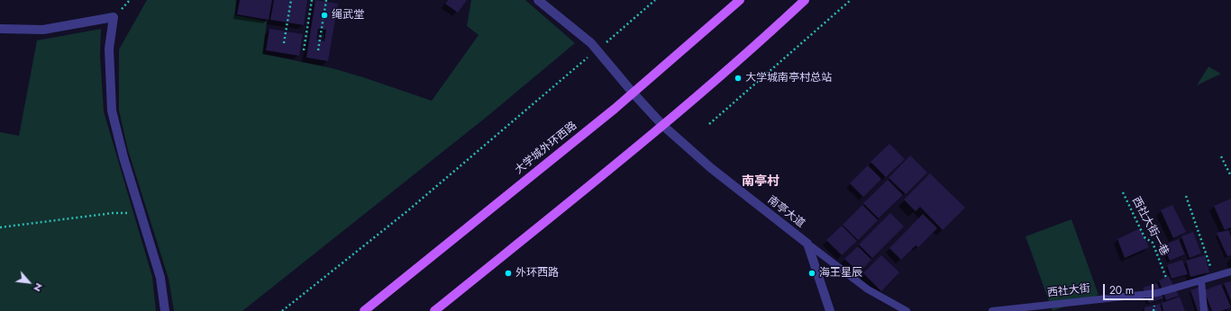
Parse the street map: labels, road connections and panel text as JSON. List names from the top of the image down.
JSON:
{
  "streets": {
    "main road": ["大学城外环西路"],
    "street": ["南亭大道"],
    "lane": ["西社大街"],
    "path": ["西社大街一巷"]
  },
  "crossings": [
    ["大学城外环西路", "南亭大道"],
    ["西社大街一巷", "西社大街"]
  ],
  "districts": ["南亭村"],
  "places": [
    "绳武堂",
    "大学城南亭村总站",
    "外环西路",
    "海王星辰"
  ],
  "scale_bar": "20 m",
  "north": "bottom right"
}
